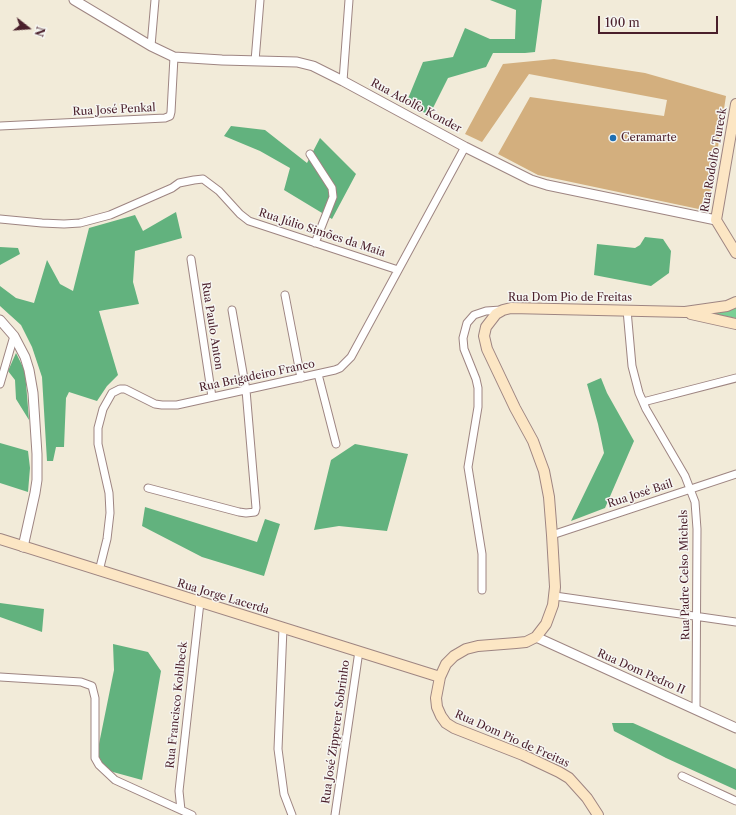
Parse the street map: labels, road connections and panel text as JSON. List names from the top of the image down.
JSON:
{
  "streets": {
    "main road": ["Rua Rodolfo Tureck", "Rua Dom Pio de Freitas", "Rua Jorge Lacerda"],
    "street": [
      "Rua Adolfo Konder",
      "Rua José Penkal",
      "Rua Júlio Simões da Maia",
      "Rua Paulo Anton",
      "Rua Brigadeiro Franco",
      "Rua José Bail",
      "Rua Padre Celso Michels",
      "Rua Dom Pedro II",
      "Rua Francisco Kohlbeck",
      "Rua José Zipperer Sobrinho"
    ]
  },
  "crossings": [
    ["Rua Adolfo Konder", "Rua José Penkal"],
    ["Rua Adolfo Konder", "Rua Rodolfo Tureck"],
    ["Rua Adolfo Konder", "Rua Brigadeiro Franco"],
    ["Rua Júlio Simões da Maia", "Rua Brigadeiro Franco"],
    ["Rua Dom Pio de Freitas", "Rua José Bail"],
    ["Rua Dom Pio de Freitas", "Rua Padre Celso Michels"],
    ["Rua Dom Pio de Freitas", "Rua Jorge Lacerda"],
    ["Rua Dom Pio de Freitas", "Rua Dom Pedro II"],
    ["Rua Paulo Anton", "Rua Brigadeiro Franco"],
    ["Rua Brigadeiro Franco", "Rua Jorge Lacerda"],
    ["Rua José Bail", "Rua Padre Celso Michels"],
    ["Rua Padre Celso Michels", "Rua Dom Pedro II"],
    ["Rua Jorge Lacerda", "Rua Francisco Kohlbeck"],
    ["Rua Jorge Lacerda", "Rua José Zipperer Sobrinho"]
  ],
  "places": ["Ceramarte"],
  "scale_bar": "100 m",
  "north": "right"
}
